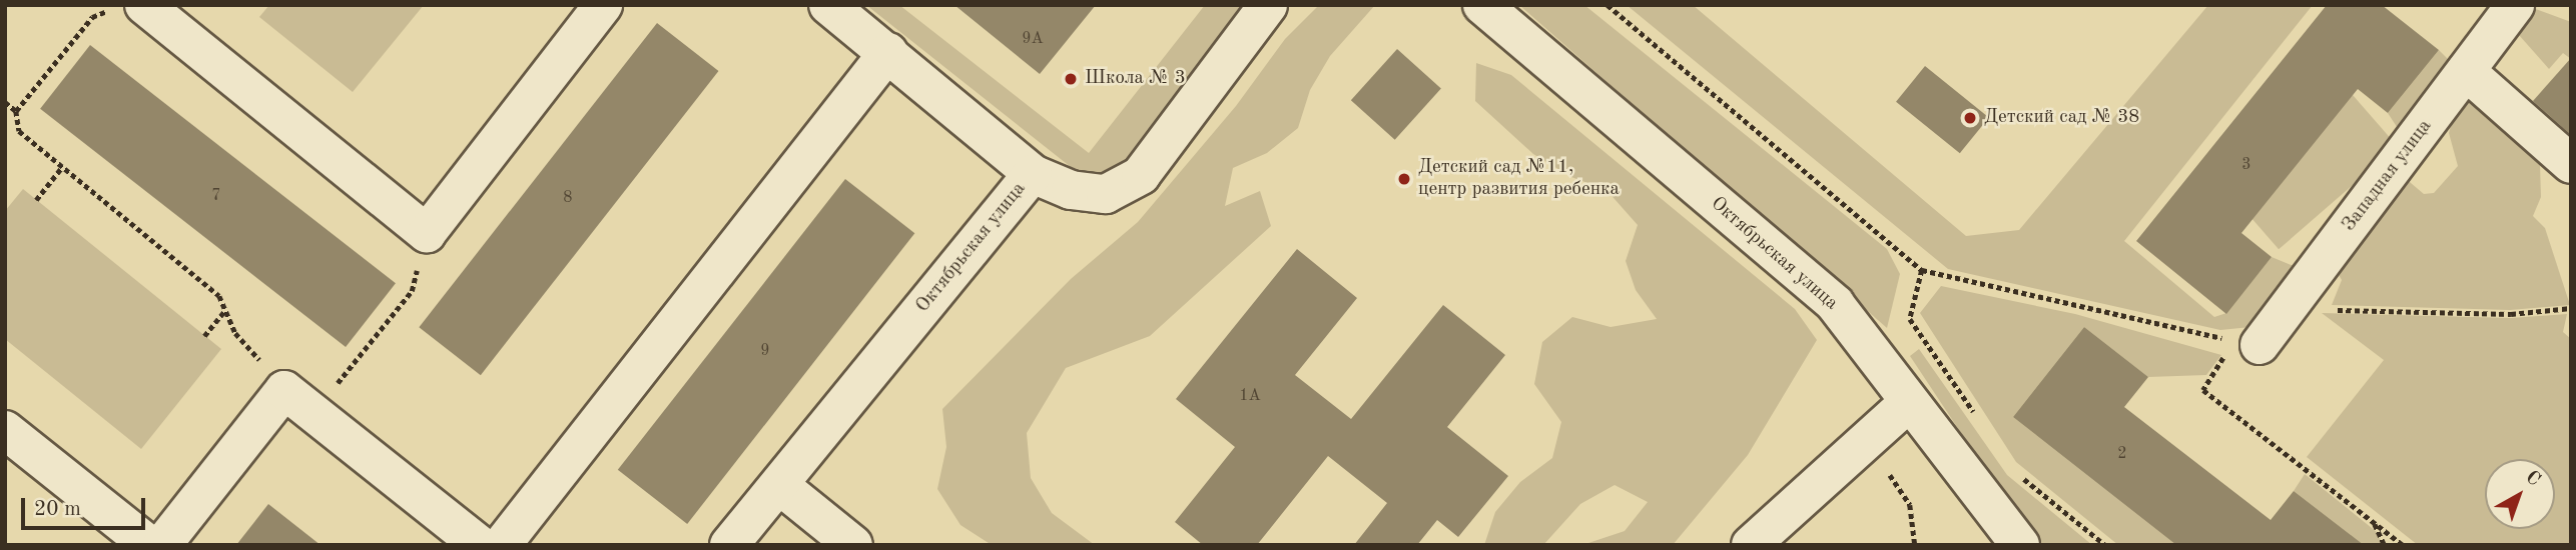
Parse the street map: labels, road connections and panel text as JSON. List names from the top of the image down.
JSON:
{
  "streets": {
    "street": ["Западная улица", "Октябрьская улица"]
  },
  "places": ["Школа № 3", "Детский сад № 38", "Детский сад №11, центр развития ребенка"],
  "house_numbers": [
    "9А",
    "3",
    "7",
    "8",
    "9",
    "1А",
    "2"
  ],
  "scale_bar": "20 m",
  "north": "top right"
}
